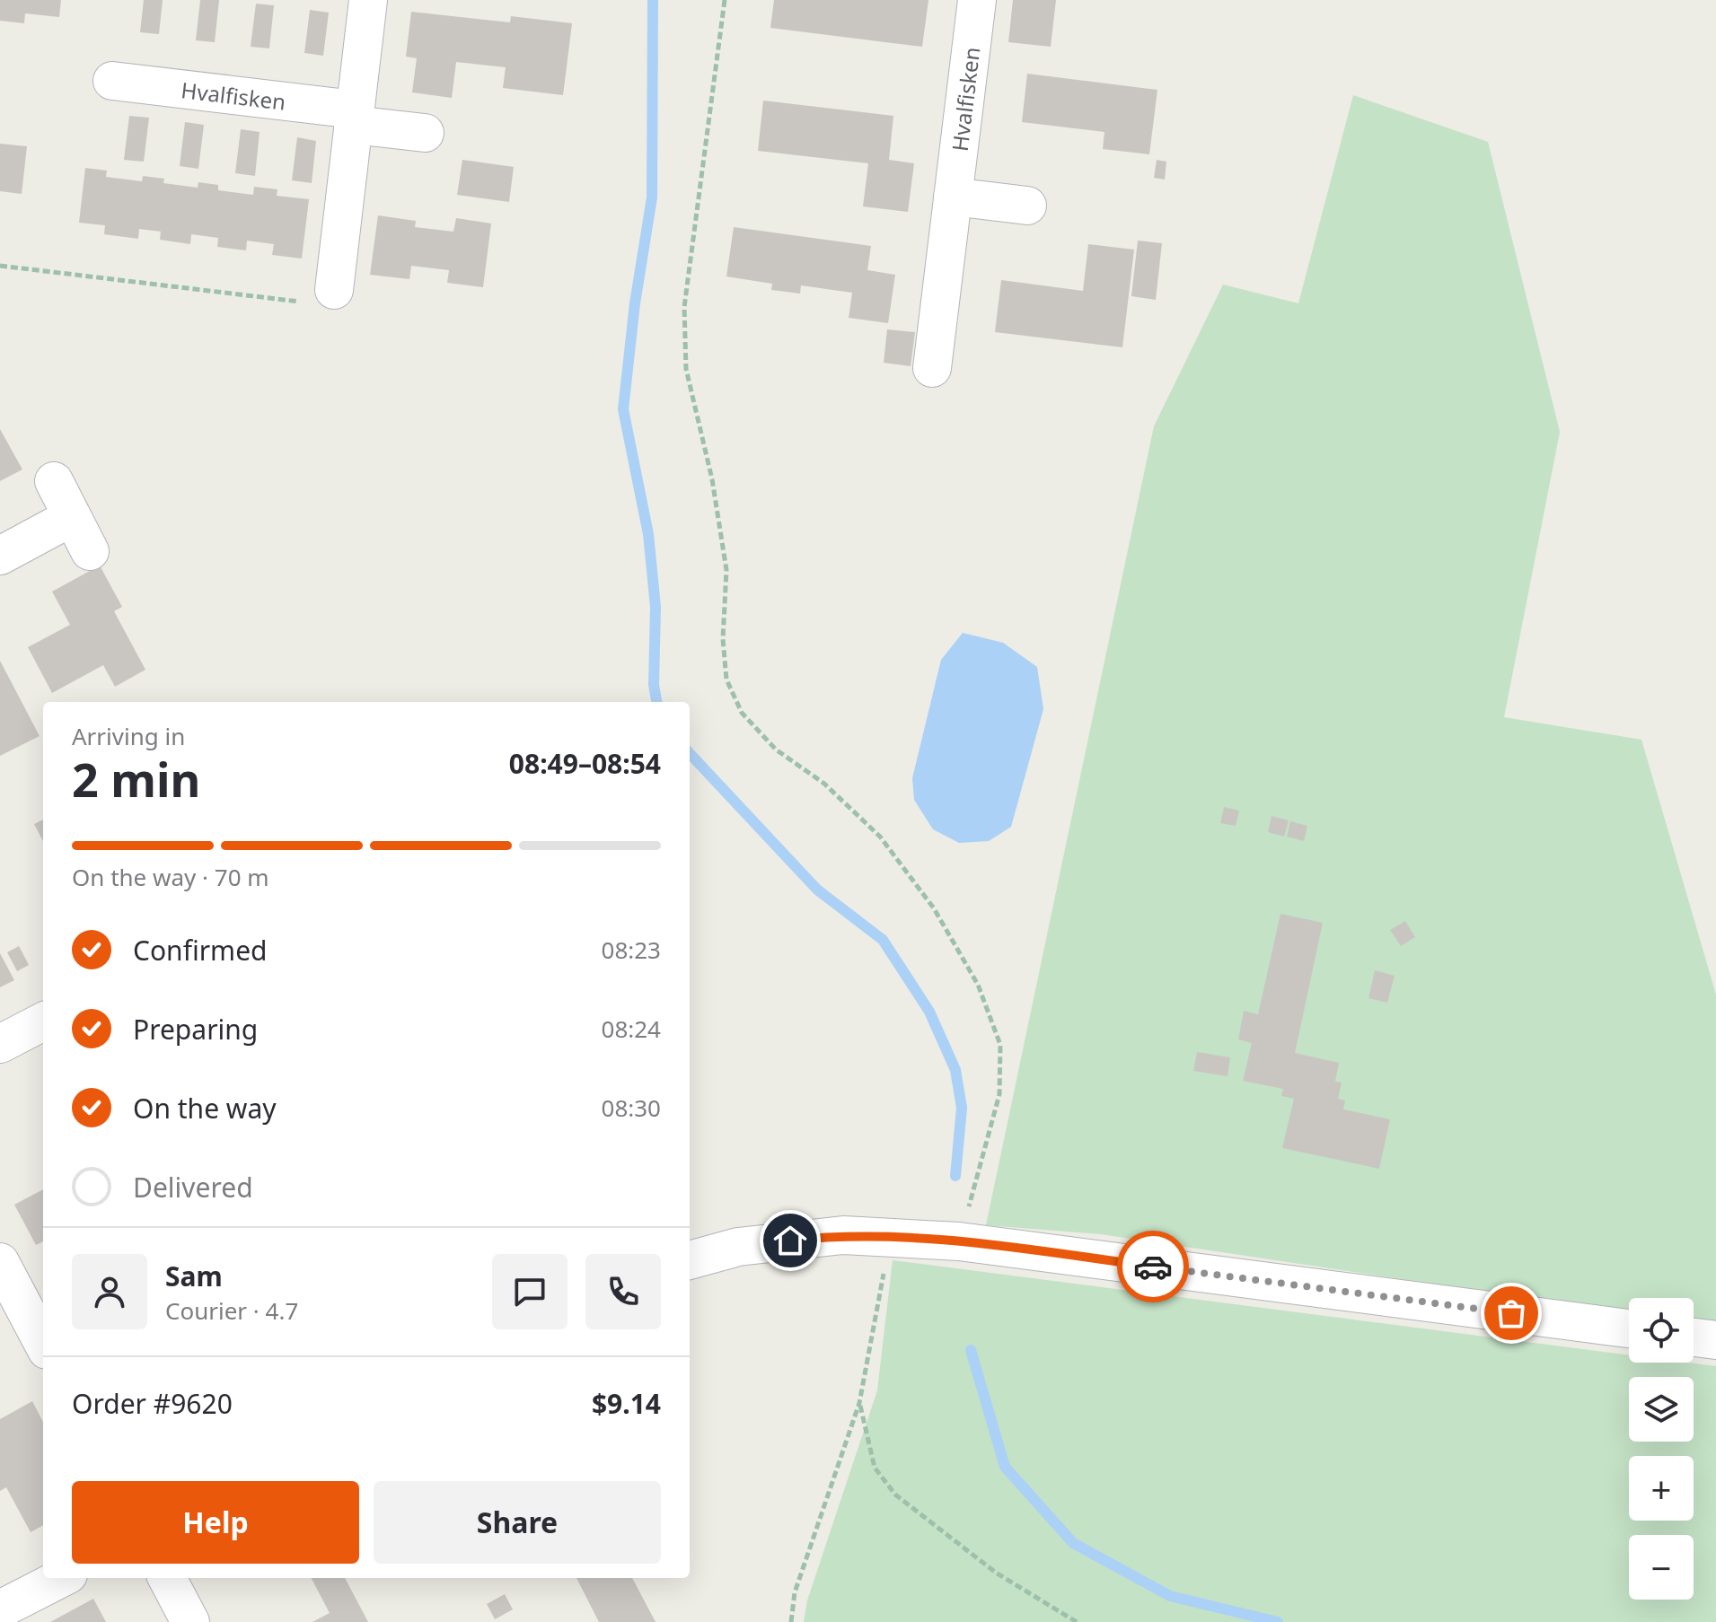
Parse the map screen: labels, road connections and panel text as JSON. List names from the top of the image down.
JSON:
{
  "streets": {
    "street": ["Hvalfisken"]
  },
  "page": {
    "heading": ["2 min", "Arriving in", "08:49–08:54"],
    "panel": [
      "Sam",
      "Courier · 4.7",
      "Order #9620",
      "$9.14"
    ],
    "bar": "On the way · 70 m",
    "list": [
      ["Confirmed", "08:23"],
      ["Preparing", "08:24"],
      ["On the way", "08:30"],
      "Delivered"
    ],
    "map_buttons": ["+", "−"],
    "buttons": ["Help", "Share"]
  }
}
